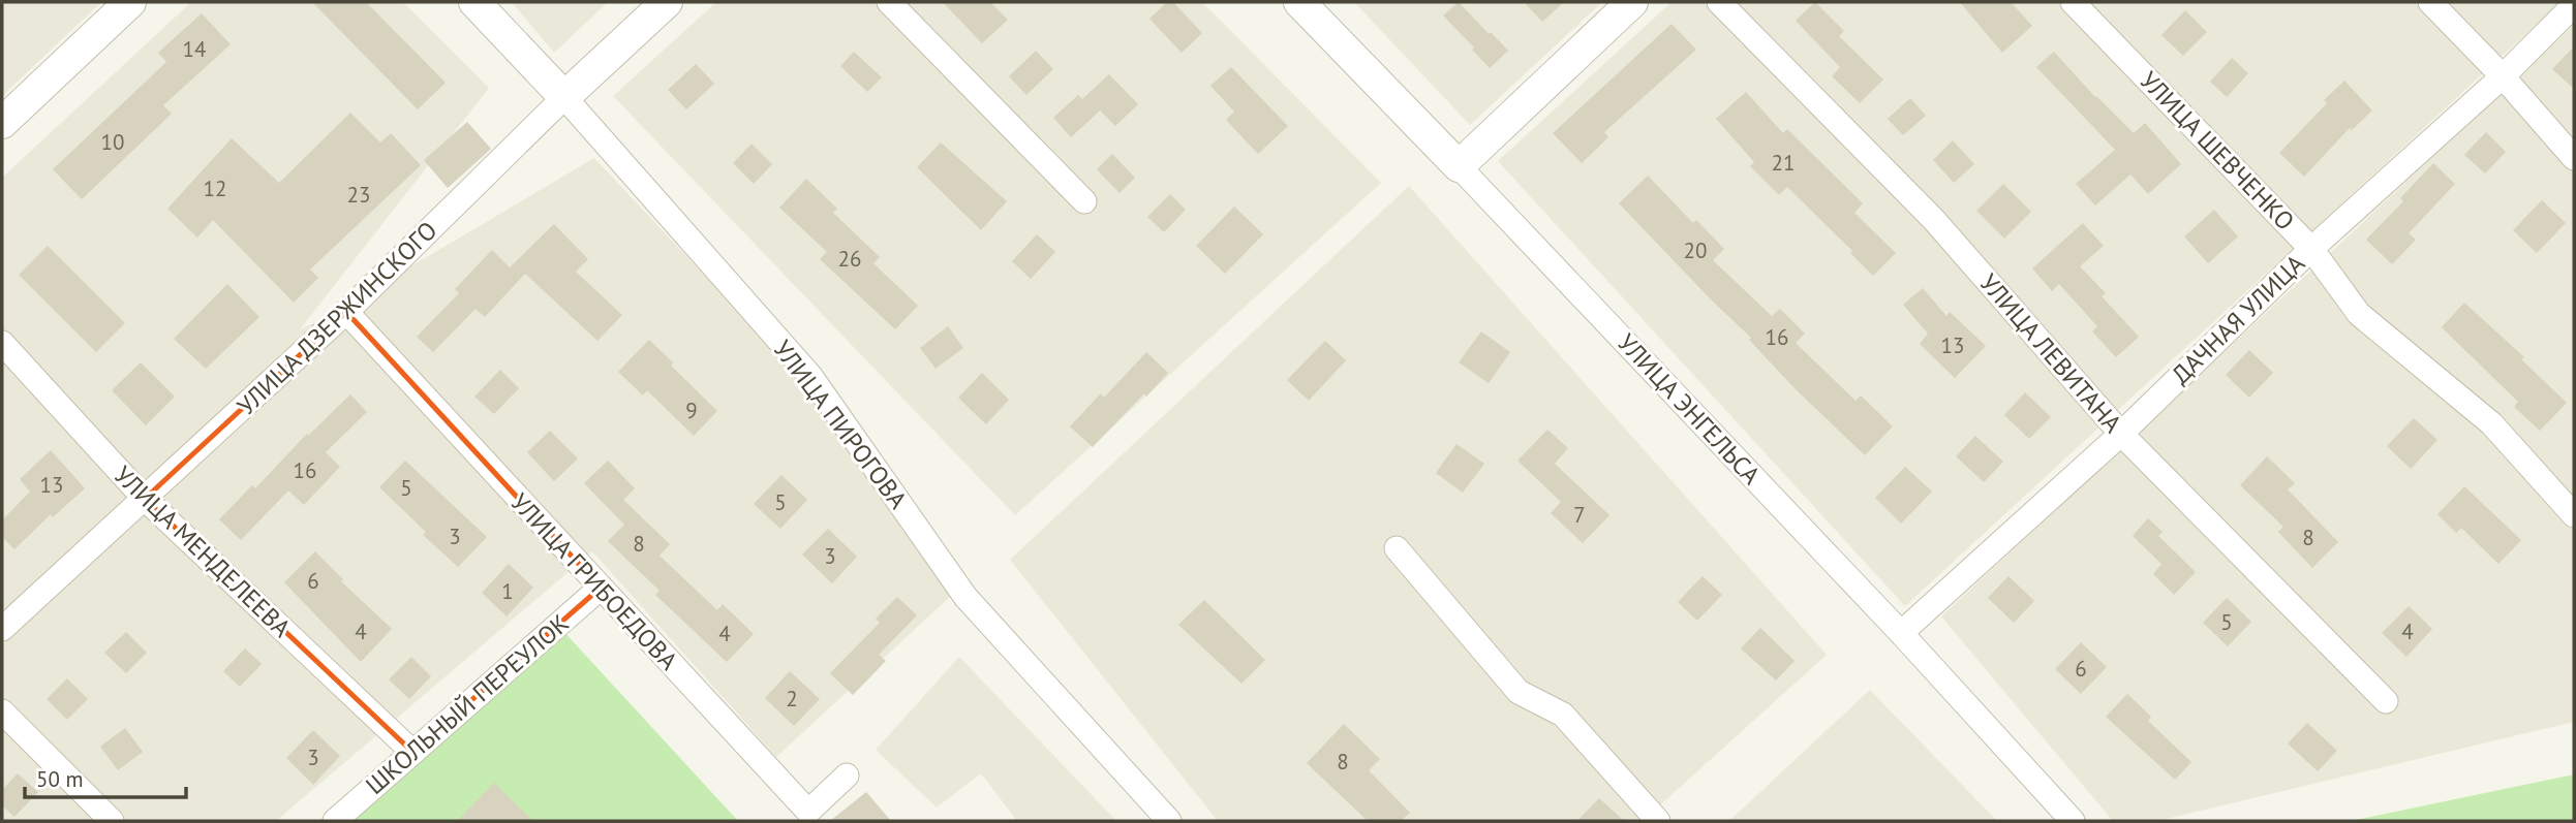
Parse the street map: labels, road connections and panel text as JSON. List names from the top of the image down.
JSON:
{
  "streets": {
    "street": [
      "УЛИЦА ШЕВЧЕНКО",
      "УЛИЦА ДЗЕРЖИНСКОГО",
      "ДАЧНАЯ УЛИЦА",
      "УЛИЦА ЛЕВИТАНА",
      "УЛИЦА ЭНГЕЛЬСА",
      "УЛИЦА ПИРОГОВА",
      "УЛИЦА МЕНДЕЛЕЕВА",
      "УЛИЦА ГРИБОЕДОВА",
      "ШКОЛЬНЫЙ ПЕРЕУЛОК"
    ]
  },
  "crossings": [
    ["УЛИЦА ШЕВЧЕНКО", "ДАЧНАЯ УЛИЦА"],
    ["УЛИЦА ДЗЕРЖИНСКОГО", "УЛИЦА ПИРОГОВА"],
    ["УЛИЦА ДЗЕРЖИНСКОГО", "УЛИЦА МЕНДЕЛЕЕВА"],
    ["УЛИЦА ДЗЕРЖИНСКОГО", "УЛИЦА ГРИБОЕДОВА"],
    ["ДАЧНАЯ УЛИЦА", "УЛИЦА ЛЕВИТАНА"],
    ["ДАЧНАЯ УЛИЦА", "УЛИЦА ЭНГЕЛЬСА"],
    ["УЛИЦА МЕНДЕЛЕЕВА", "ШКОЛЬНЫЙ ПЕРЕУЛОК"],
    ["УЛИЦА ГРИБОЕДОВА", "ШКОЛЬНЫЙ ПЕРЕУЛОК"]
  ],
  "house_numbers": [
    "14",
    "10",
    "21",
    "12",
    "23",
    "20",
    "26",
    "16",
    "13",
    "9",
    "16",
    "13",
    "5",
    "5",
    "7",
    "3",
    "8",
    "8",
    "3",
    "6",
    "1",
    "5",
    "4",
    "4",
    "4",
    "6",
    "2",
    "3",
    "8"
  ],
  "scale_bar": "50 m"
}
